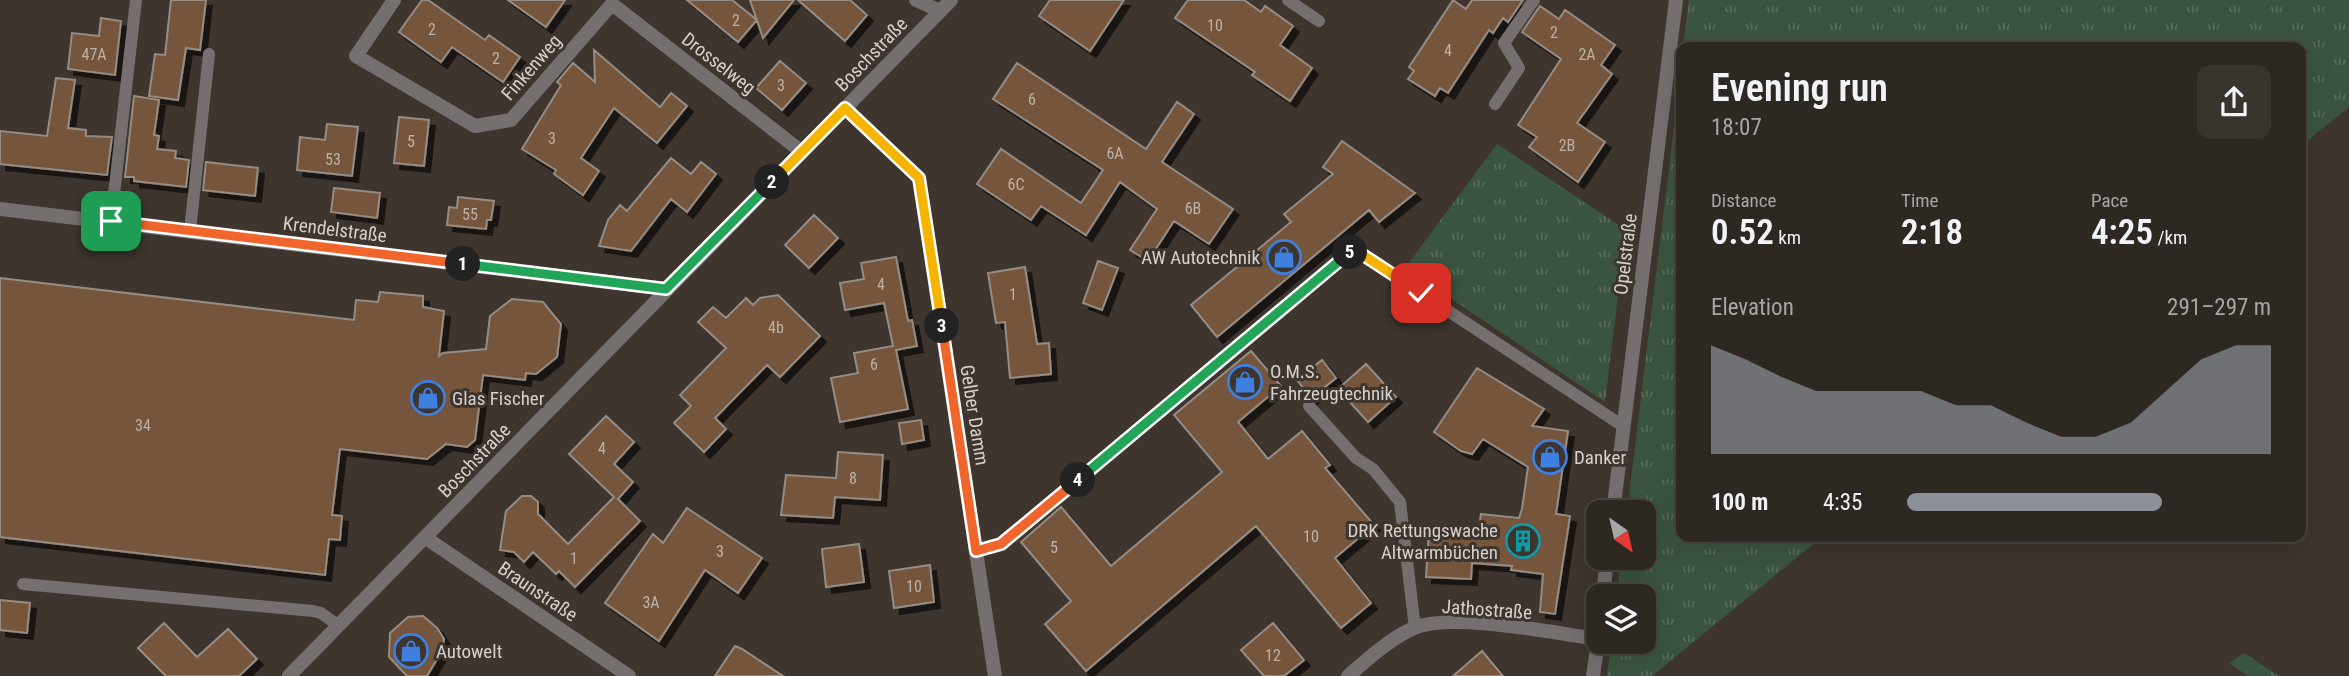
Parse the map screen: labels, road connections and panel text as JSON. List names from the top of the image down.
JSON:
{
  "streets": {
    "street": [
      "Boschstraße",
      "Drosselweg",
      "Finkenweg",
      "Krendelstraße",
      "Opelstraße",
      "Gelber Damm",
      "Braunstraße",
      "Jathostraße"
    ]
  },
  "crossings": [
    ["Boschstraße", "Drosselweg"],
    ["Boschstraße", "Krendelstraße"],
    ["Boschstraße", "Gelber Damm"],
    ["Boschstraße", "Braunstraße"],
    ["Drosselweg", "Finkenweg"]
  ],
  "places": {
    "shop": [
      "AW Autotechnik",
      "O.M.S. Fahrzeugtechnik",
      "Glas Fischer",
      "Danker",
      "Autowelt"
    ],
    "building": ["DRK Rettungswache Altwarmbüchen"]
  },
  "house_numbers": [
    "2",
    "10",
    "2",
    "2",
    "4",
    "47A",
    "2A",
    "2",
    "3",
    "6",
    "3",
    "5",
    "2B",
    "6A",
    "53",
    "6C",
    "6B",
    "55",
    "4",
    "1",
    "4b",
    "6",
    "34",
    "4",
    "8",
    "10",
    "5",
    "3",
    "1",
    "10",
    "3A",
    "12"
  ],
  "north": "bottom right",
  "page": {
    "heading": ["Evening run", "18:07"],
    "stats": [
      ["Distance", "0.52 km"],
      ["Time", "2:18"],
      ["Pace", "4:25 /km"]
    ],
    "pins": [
      "2",
      "5",
      "1",
      "3",
      "4"
    ],
    "chart": ["Elevation", "291–297 m"],
    "list": [
      {
        "name": "100 m",
        "note": "4:35"
      }
    ]
  }
}
